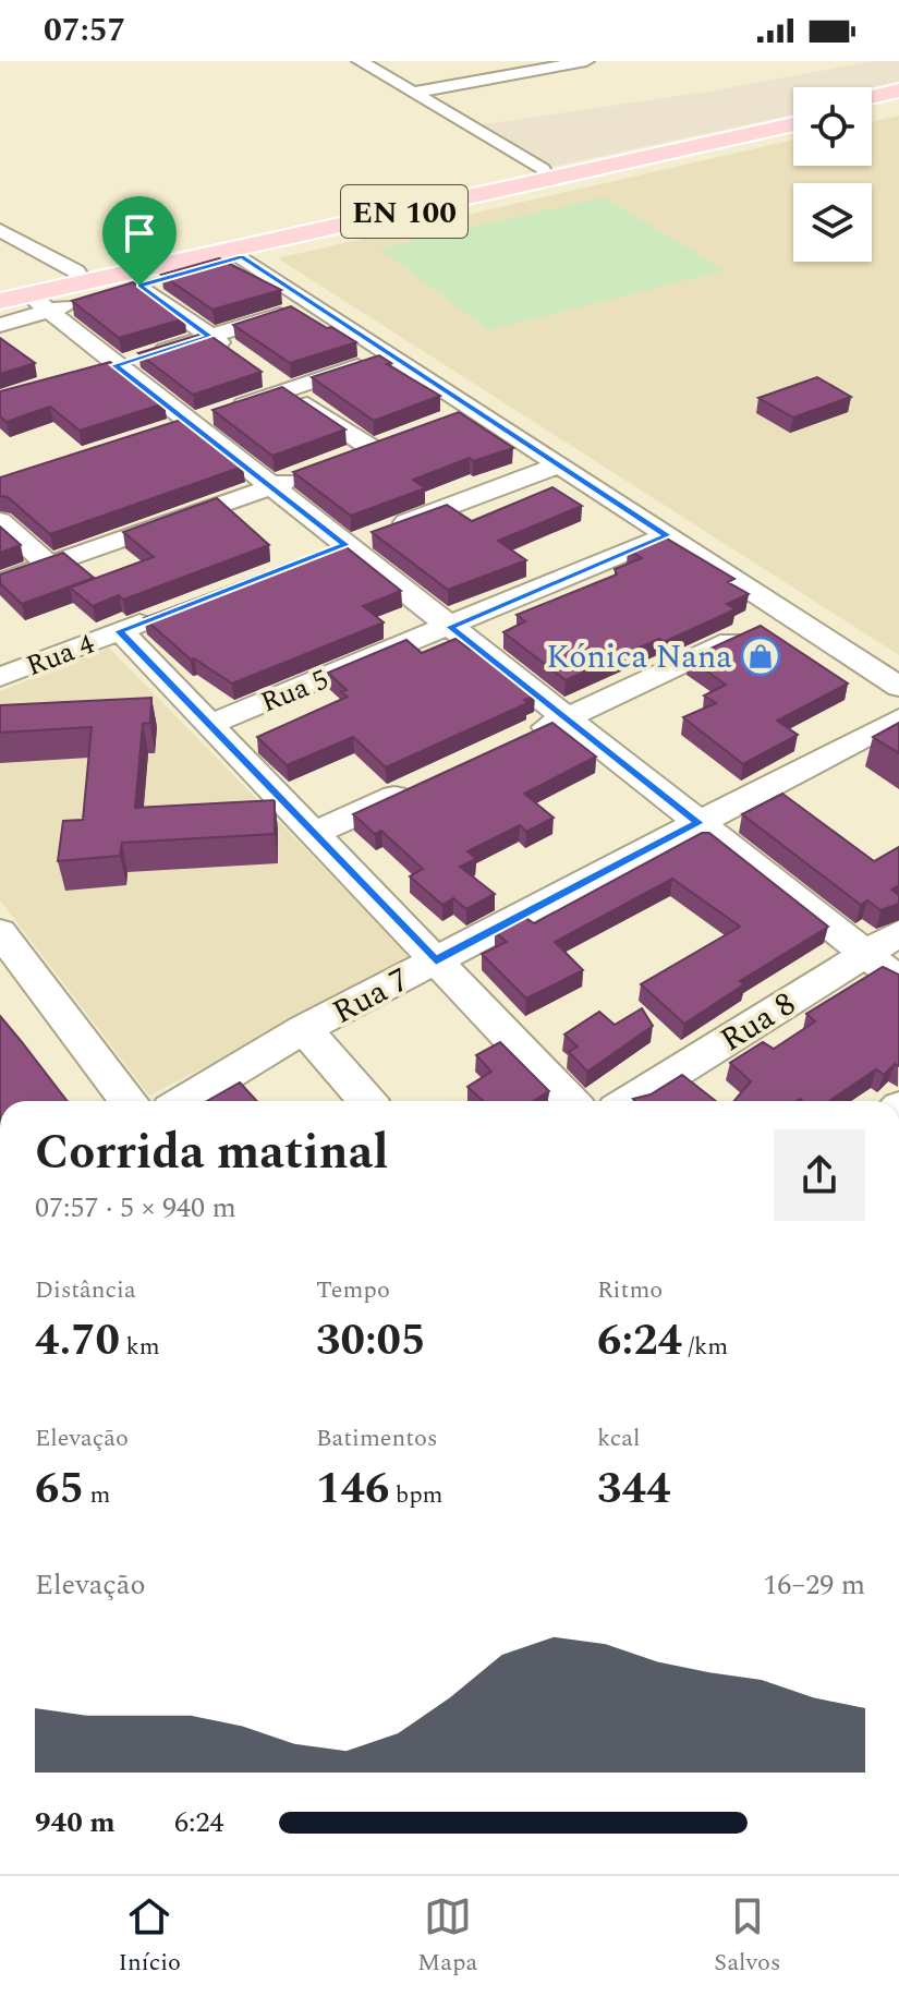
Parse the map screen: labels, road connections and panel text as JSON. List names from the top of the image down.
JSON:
{
  "streets": {
    "main road": ["EN 100"],
    "street": [
      "Rua 4",
      "Rua 5",
      "Rua 7",
      "Rua 8"
    ]
  },
  "places": {
    "shop": ["Kónica Nana"]
  },
  "page": {
    "status": "07:57",
    "heading": ["Corrida matinal", "07:57 · 5 × 940 m"],
    "stats": [
      ["Distância", "4.70 km"],
      ["Tempo", "30:05"],
      ["Ritmo", "6:24 /km"],
      ["Elevação", "65 m"],
      ["Batimentos", "146 bpm"],
      ["kcal", "344"]
    ],
    "chart": ["Elevação", "16–29 m"],
    "list": [
      {
        "name": "940 m",
        "note": "6:24"
      }
    ],
    "tabs": ["Início", "Mapa", "Salvos"]
  }
}
